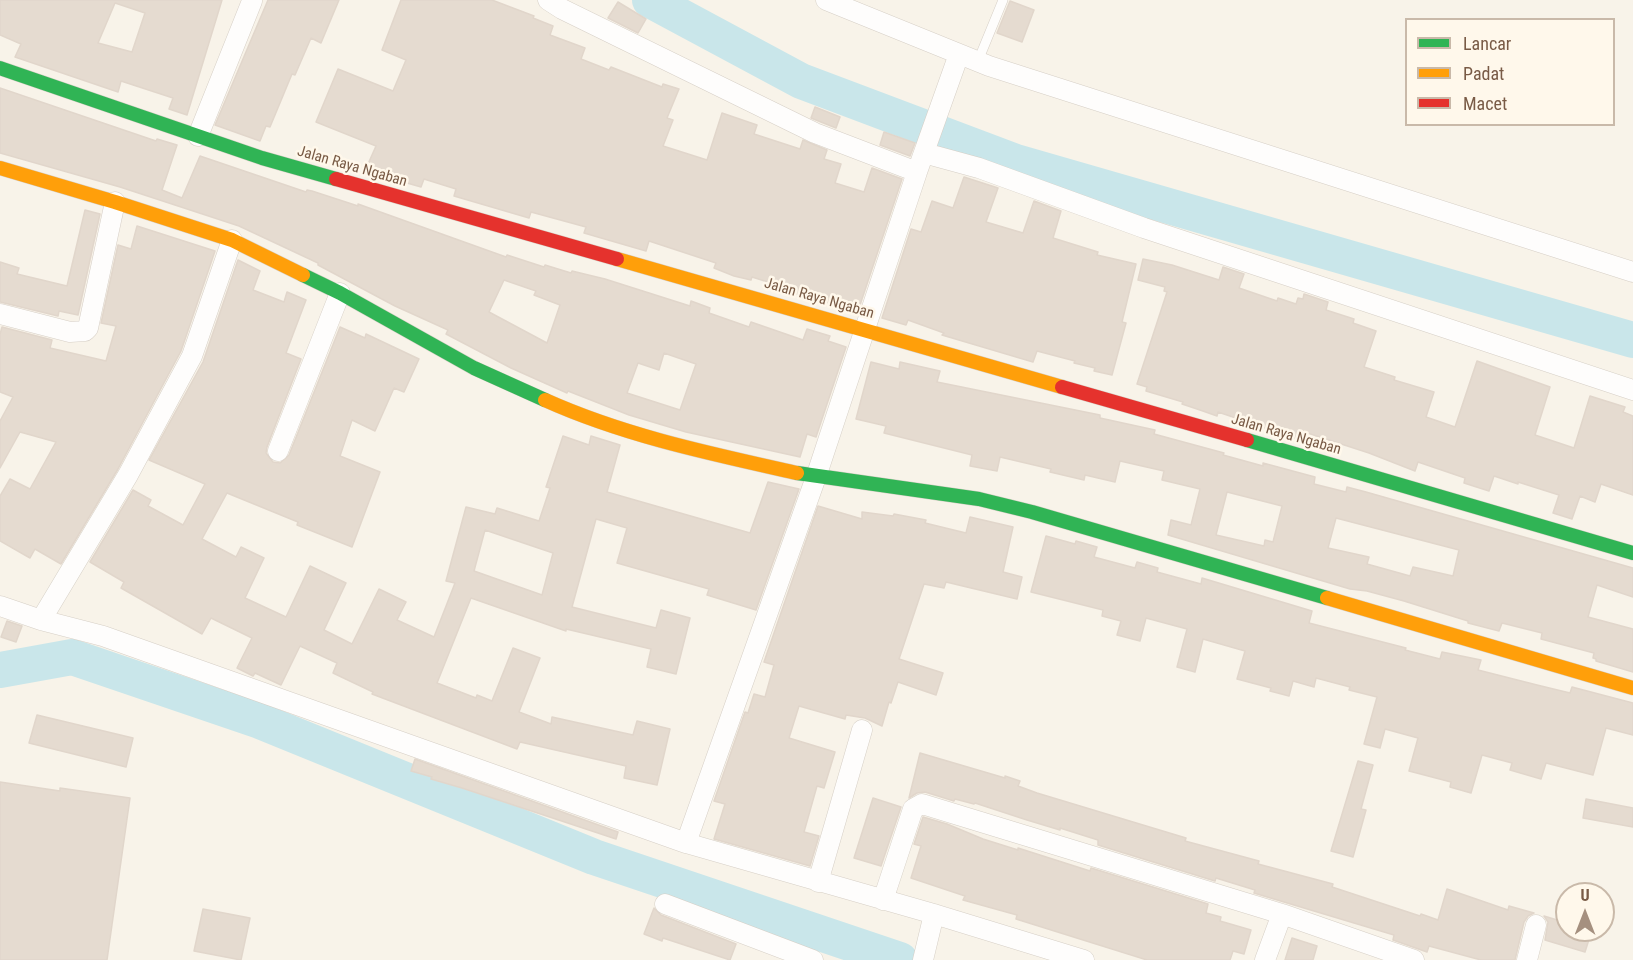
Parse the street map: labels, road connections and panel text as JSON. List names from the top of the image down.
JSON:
{
  "streets": {
    "street": ["Jalan Raya Ngaban"]
  },
  "legend": ["Lancar", "Padat", "Macet"],
  "north": "top"
}
